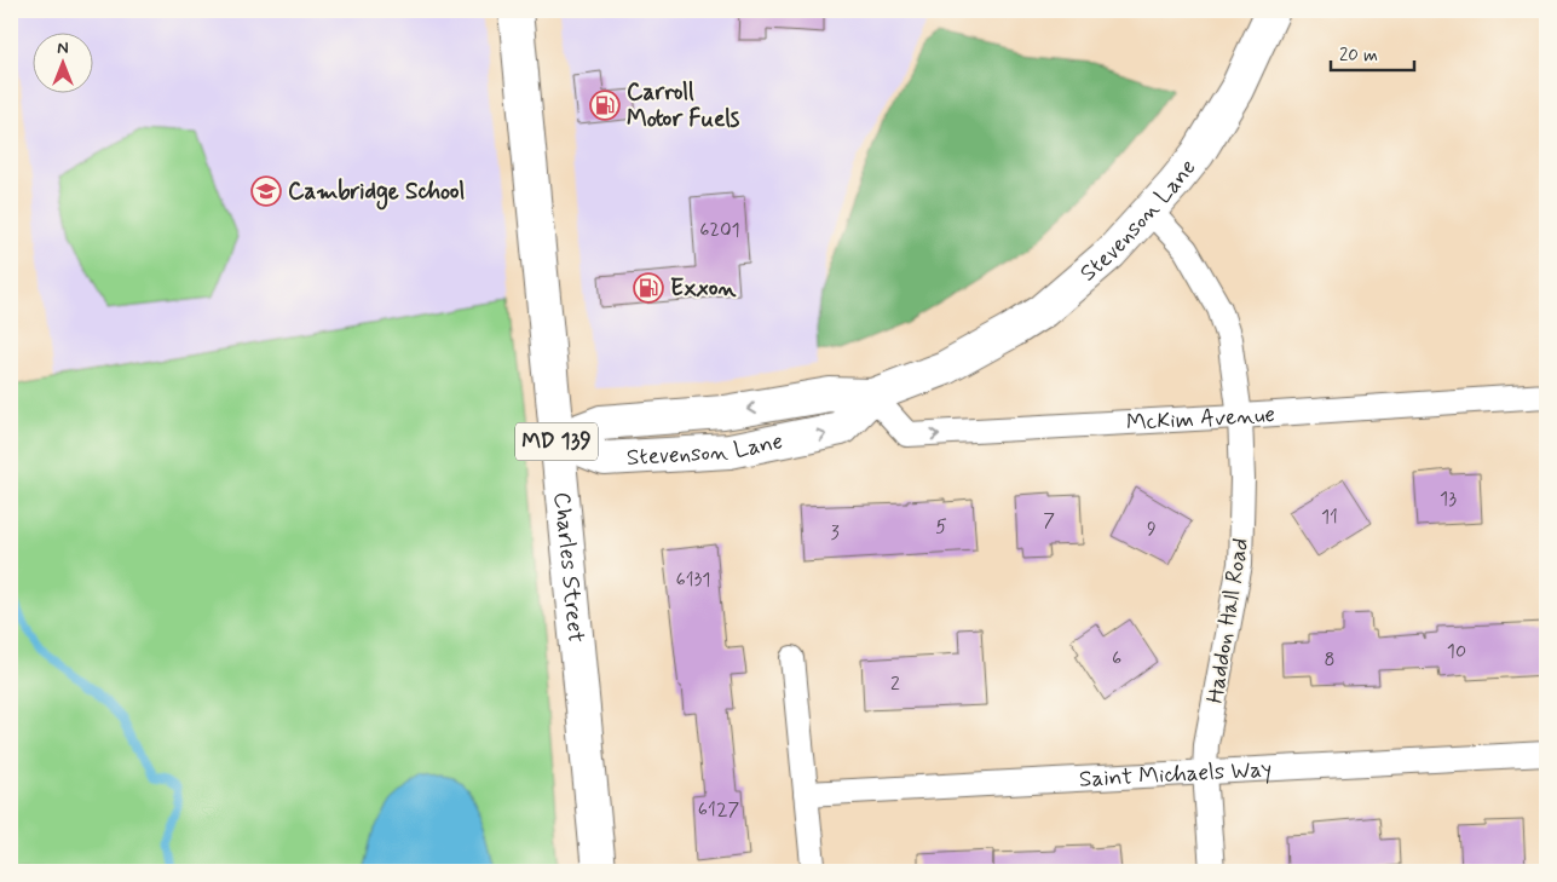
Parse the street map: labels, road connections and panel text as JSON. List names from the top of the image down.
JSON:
{
  "streets": {
    "street": [
      "Stevenson Lane",
      "McKim Avenue",
      "MD 139",
      "Charles Street",
      "Haddon Hall Road",
      "Saint Michaels Way"
    ]
  },
  "crossings": [
    ["Stevenson Lane", "McKim Avenue"],
    ["Stevenson Lane", "Charles Street"],
    ["Stevenson Lane", "Haddon Hall Road"],
    ["McKim Avenue", "Haddon Hall Road"],
    ["Haddon Hall Road", "Saint Michaels Way"]
  ],
  "one_way": ["McKim Avenue"],
  "places": {
    "fuel station": ["Carroll Motor Fuels", "Exxon"],
    "school or university": ["Cambridge School"]
  },
  "house_numbers": [
    "6201",
    "13",
    "11",
    "7",
    "5",
    "9",
    "3",
    "6131",
    "10",
    "6",
    "8",
    "2",
    "6127"
  ],
  "scale_bar": "20 m",
  "north": "top"
}
